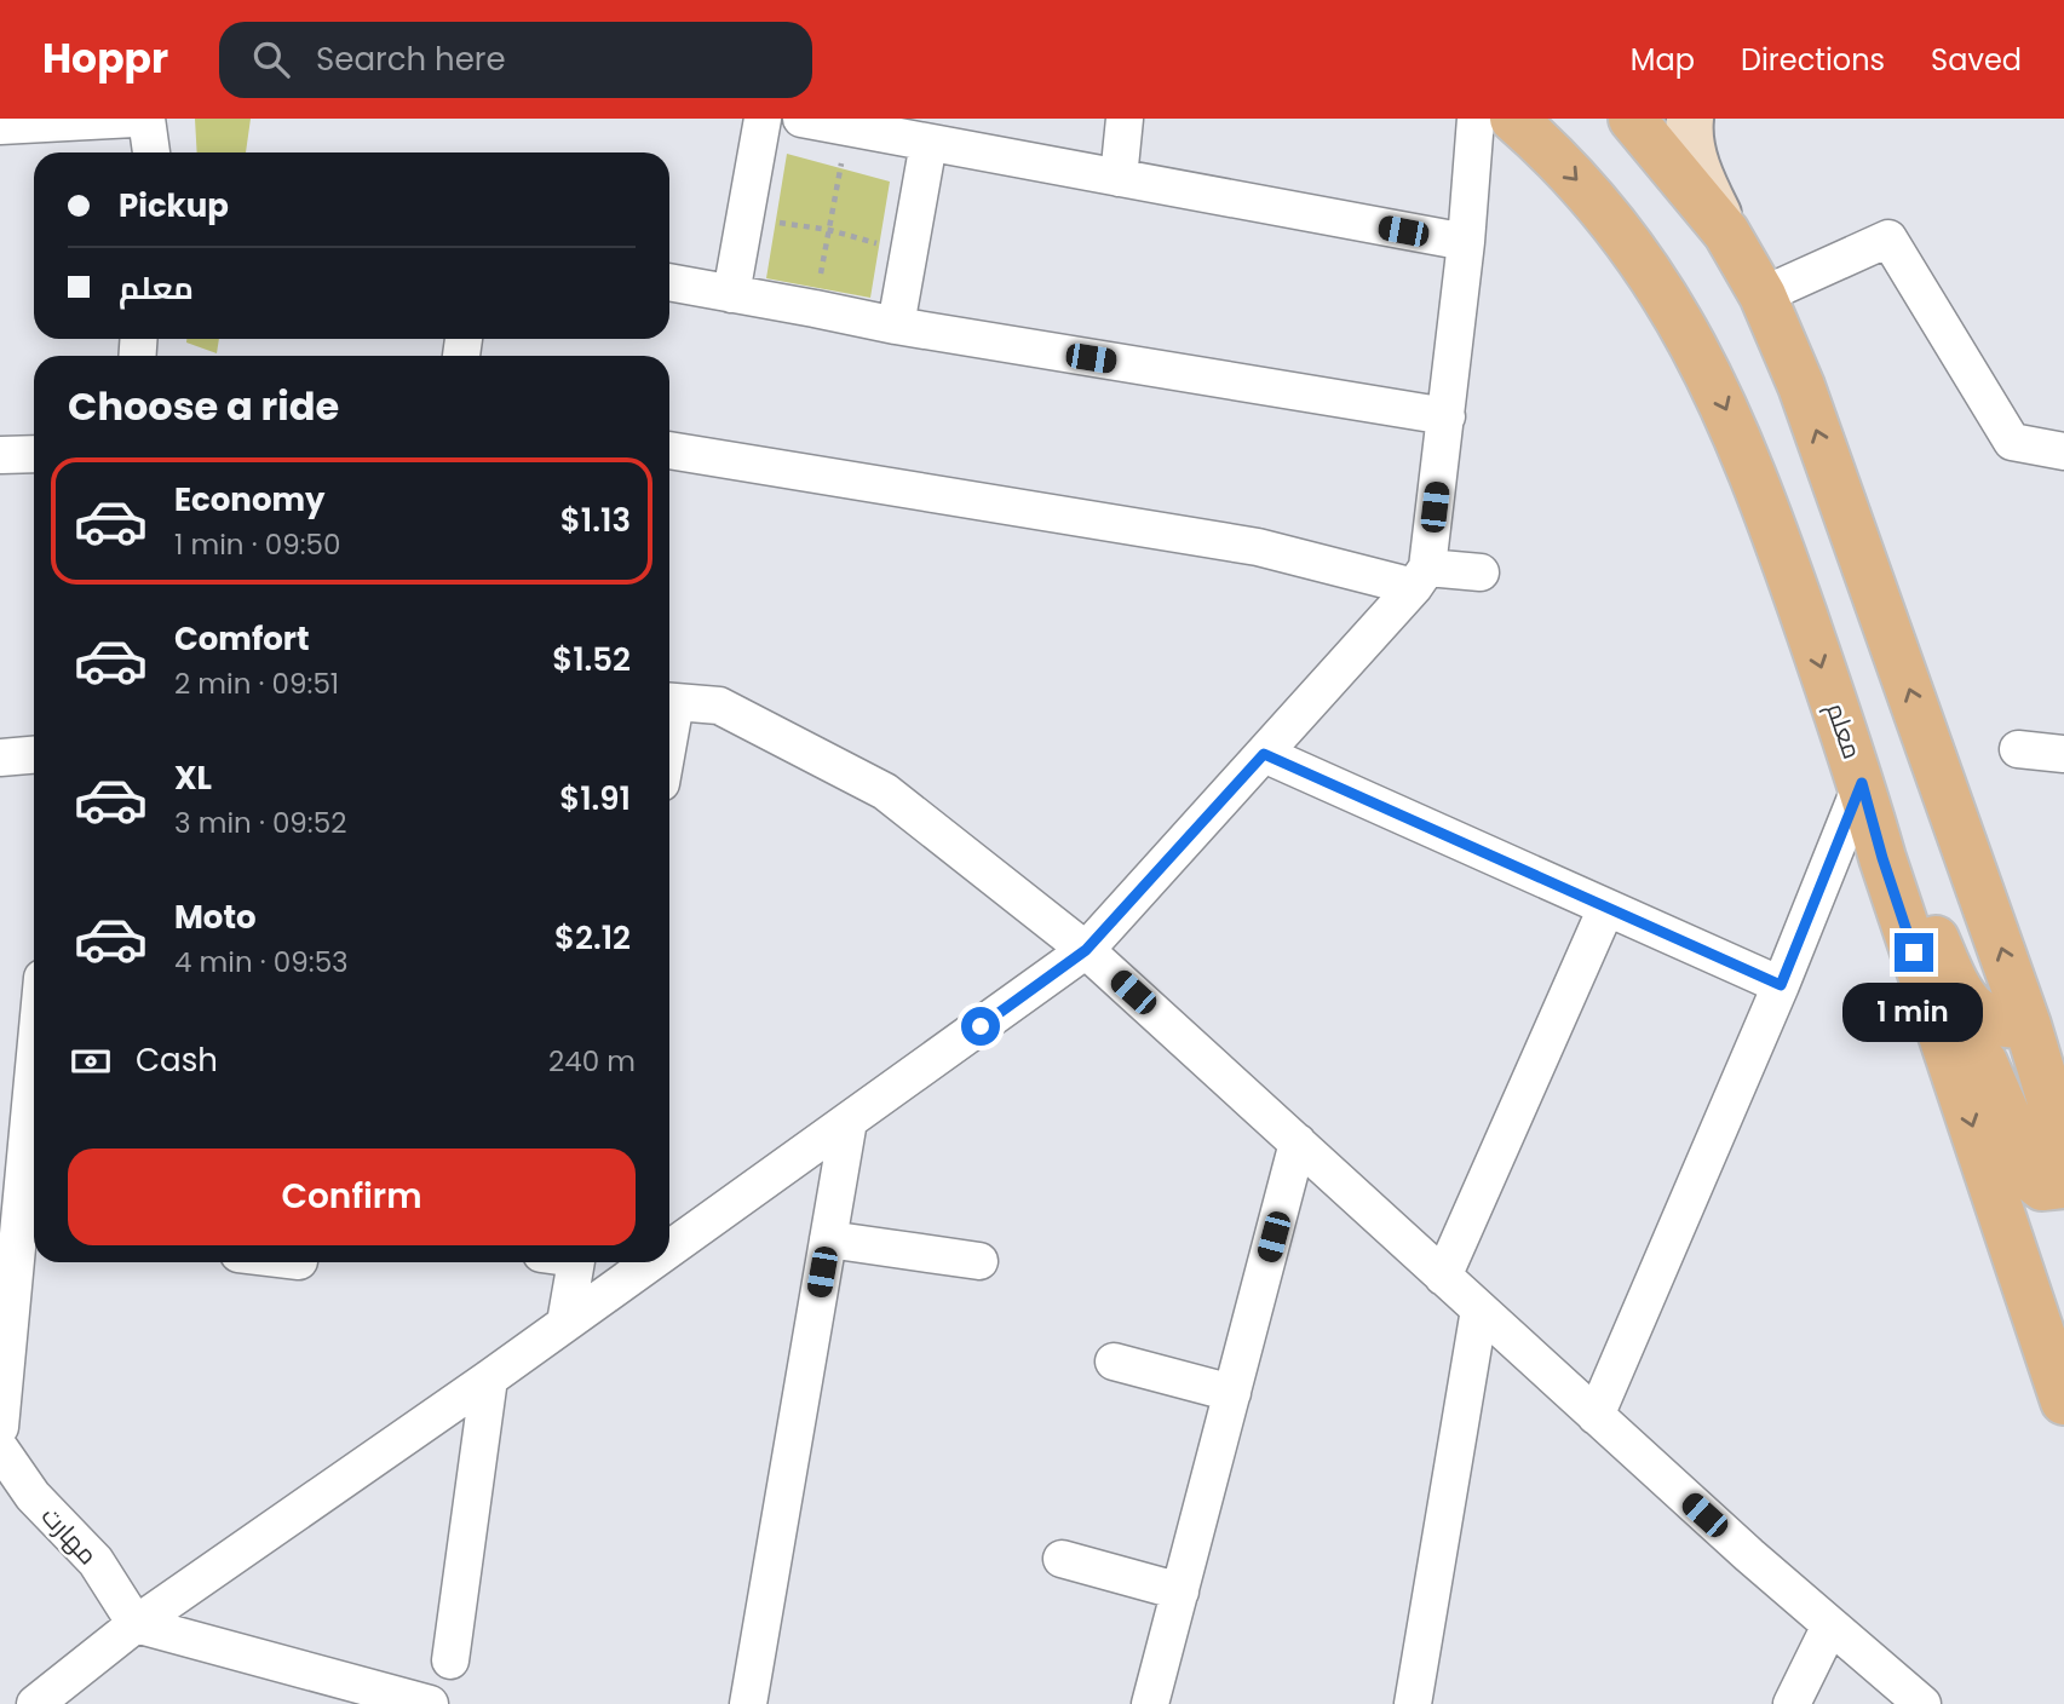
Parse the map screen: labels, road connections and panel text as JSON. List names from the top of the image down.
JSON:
{
  "streets": {
    "main road": ["معلم"],
    "street": ["مهارت"]
  },
  "page": {
    "header": "Hoppr",
    "search": "Search here",
    "nav": ["Map", "Directions", "Saved"],
    "banner": ["Pickup", "معلم"],
    "heading": "Choose a ride",
    "list": [
      {
        "name": "Economy",
        "note": "1 min · 09:50",
        "value": "$1.13"
      },
      {
        "name": "Comfort",
        "note": "2 min · 09:51",
        "value": "$1.52"
      },
      {
        "name": "XL",
        "note": "3 min · 09:52",
        "value": "$1.91"
      },
      {
        "name": "Moto",
        "note": "4 min · 09:53",
        "value": "$2.12"
      }
    ],
    "bubble": "1 min",
    "pay": ["Cash", "240 m"],
    "buttons": "Confirm"
  }
}
